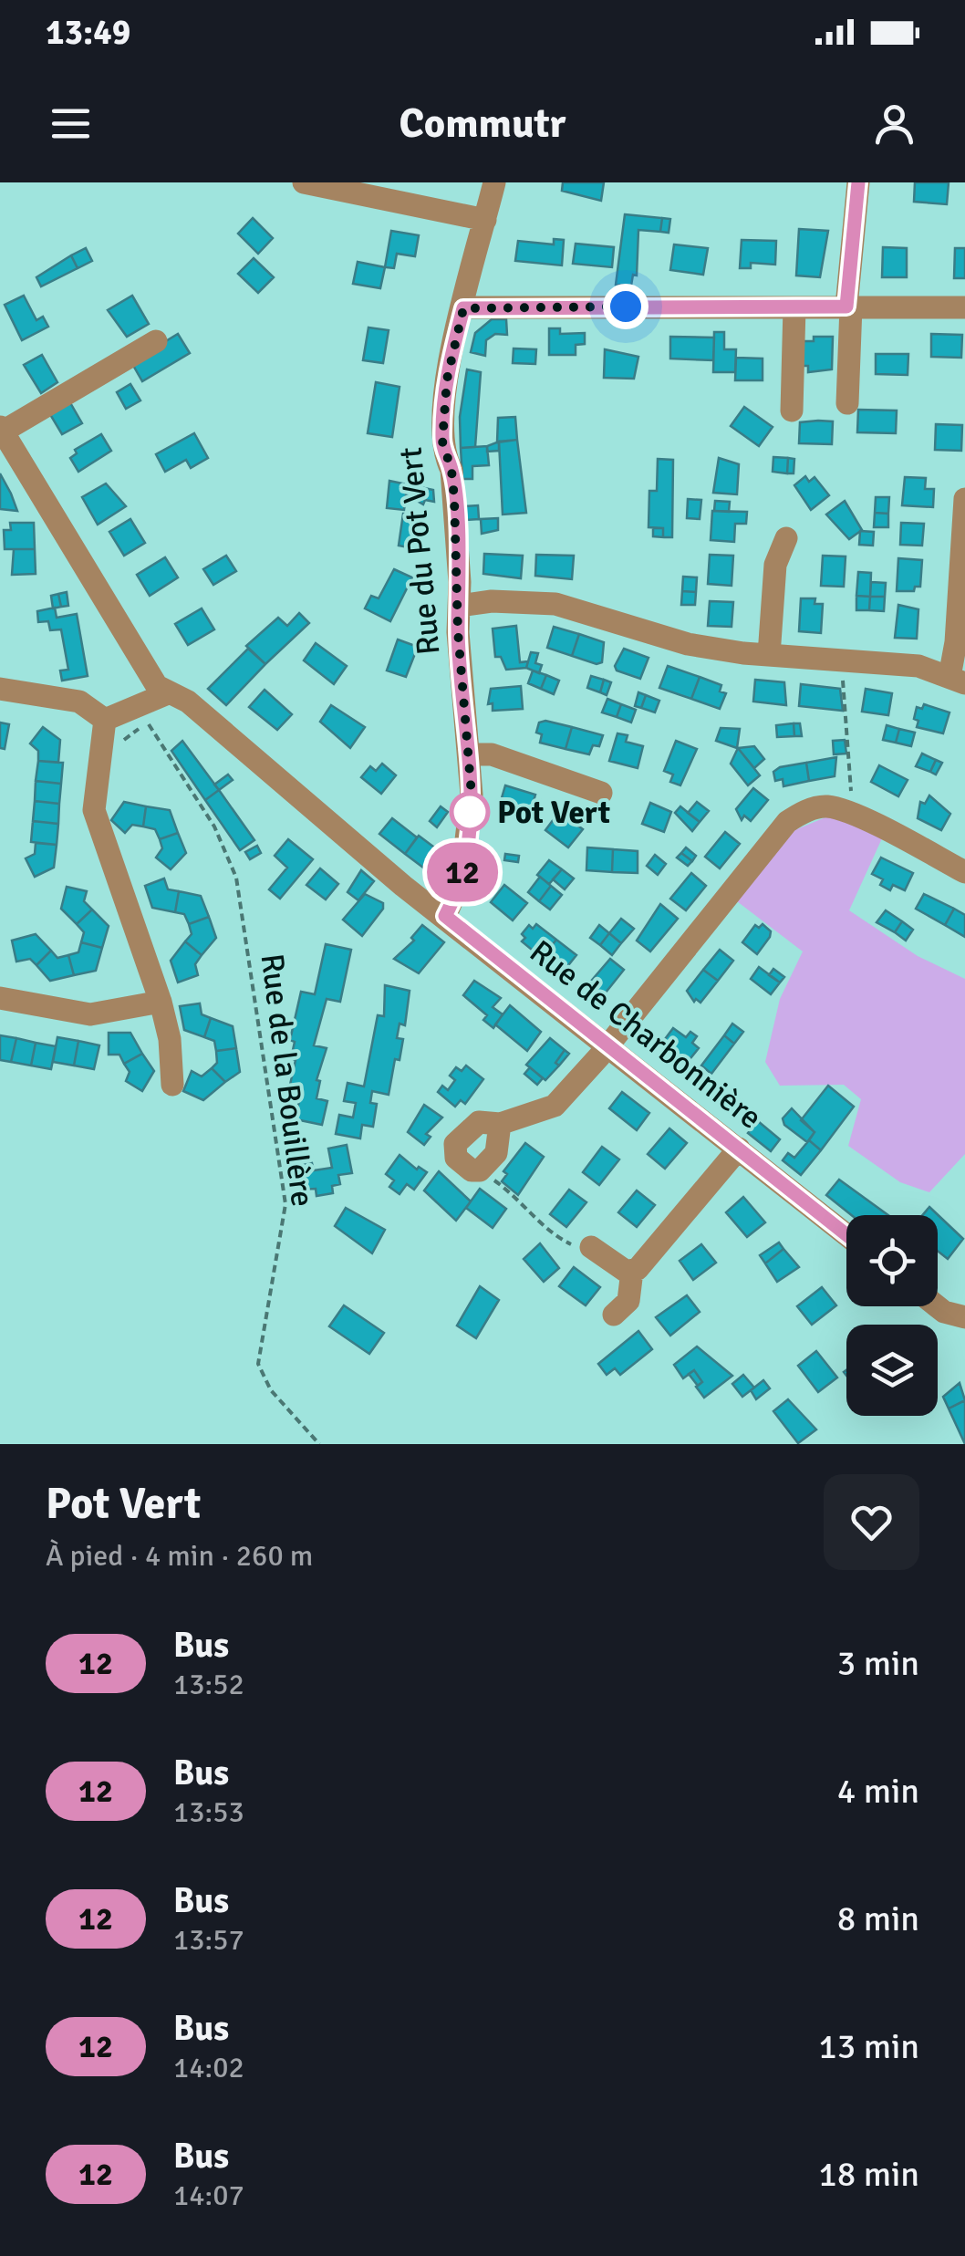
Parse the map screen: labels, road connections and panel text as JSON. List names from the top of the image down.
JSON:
{
  "streets": {
    "street": ["Rue du Pot Vert", "Rue de Charbonnière"],
    "path": ["Rue de la Bouillère"]
  },
  "crossings": [
    ["Rue du Pot Vert", "Rue de Charbonnière"]
  ],
  "places": ["Pot Vert"],
  "lines": ["bus line 12"],
  "page": {
    "status": "13:49",
    "header": "Commutr",
    "on_map": "12",
    "heading": ["Pot Vert", "À pied · 4 min · 260 m"],
    "list": [
      {
        "mark": "12",
        "name": "Bus",
        "note": "13:52",
        "value": "3 min"
      },
      {
        "mark": "12",
        "name": "Bus",
        "note": "13:53",
        "value": "4 min"
      },
      {
        "mark": "12",
        "name": "Bus",
        "note": "13:57",
        "value": "8 min"
      },
      {
        "mark": "12",
        "name": "Bus",
        "note": "14:02",
        "value": "13 min"
      },
      {
        "mark": "12",
        "name": "Bus",
        "note": "14:07",
        "value": "18 min"
      }
    ]
  }
}
